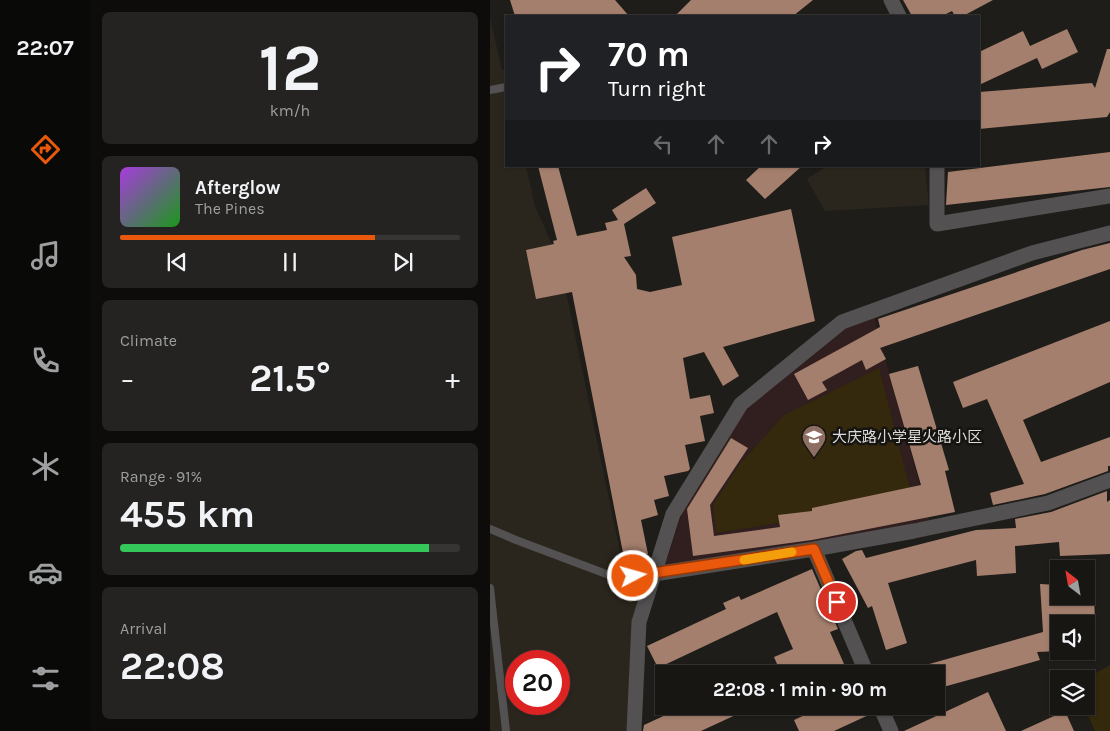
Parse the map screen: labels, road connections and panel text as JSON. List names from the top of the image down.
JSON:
{
  "places": {
    "school or university": ["大庆路小学星火路小区"]
  },
  "north": "top left",
  "page": {
    "tabs": "22:07",
    "tile": [
      ["12", "km/h"],
      "Climate",
      ["Range · 91%", "455 km"],
      ["Arrival", "22:08"]
    ],
    "turn": ["70 m", "Turn right"],
    "song": ["Afterglow", "The Pines"],
    "heat": ["−", "21.5°", "+"],
    "limit": "20",
    "trip": "22:08 · 1 min · 90 m"
  }
}
